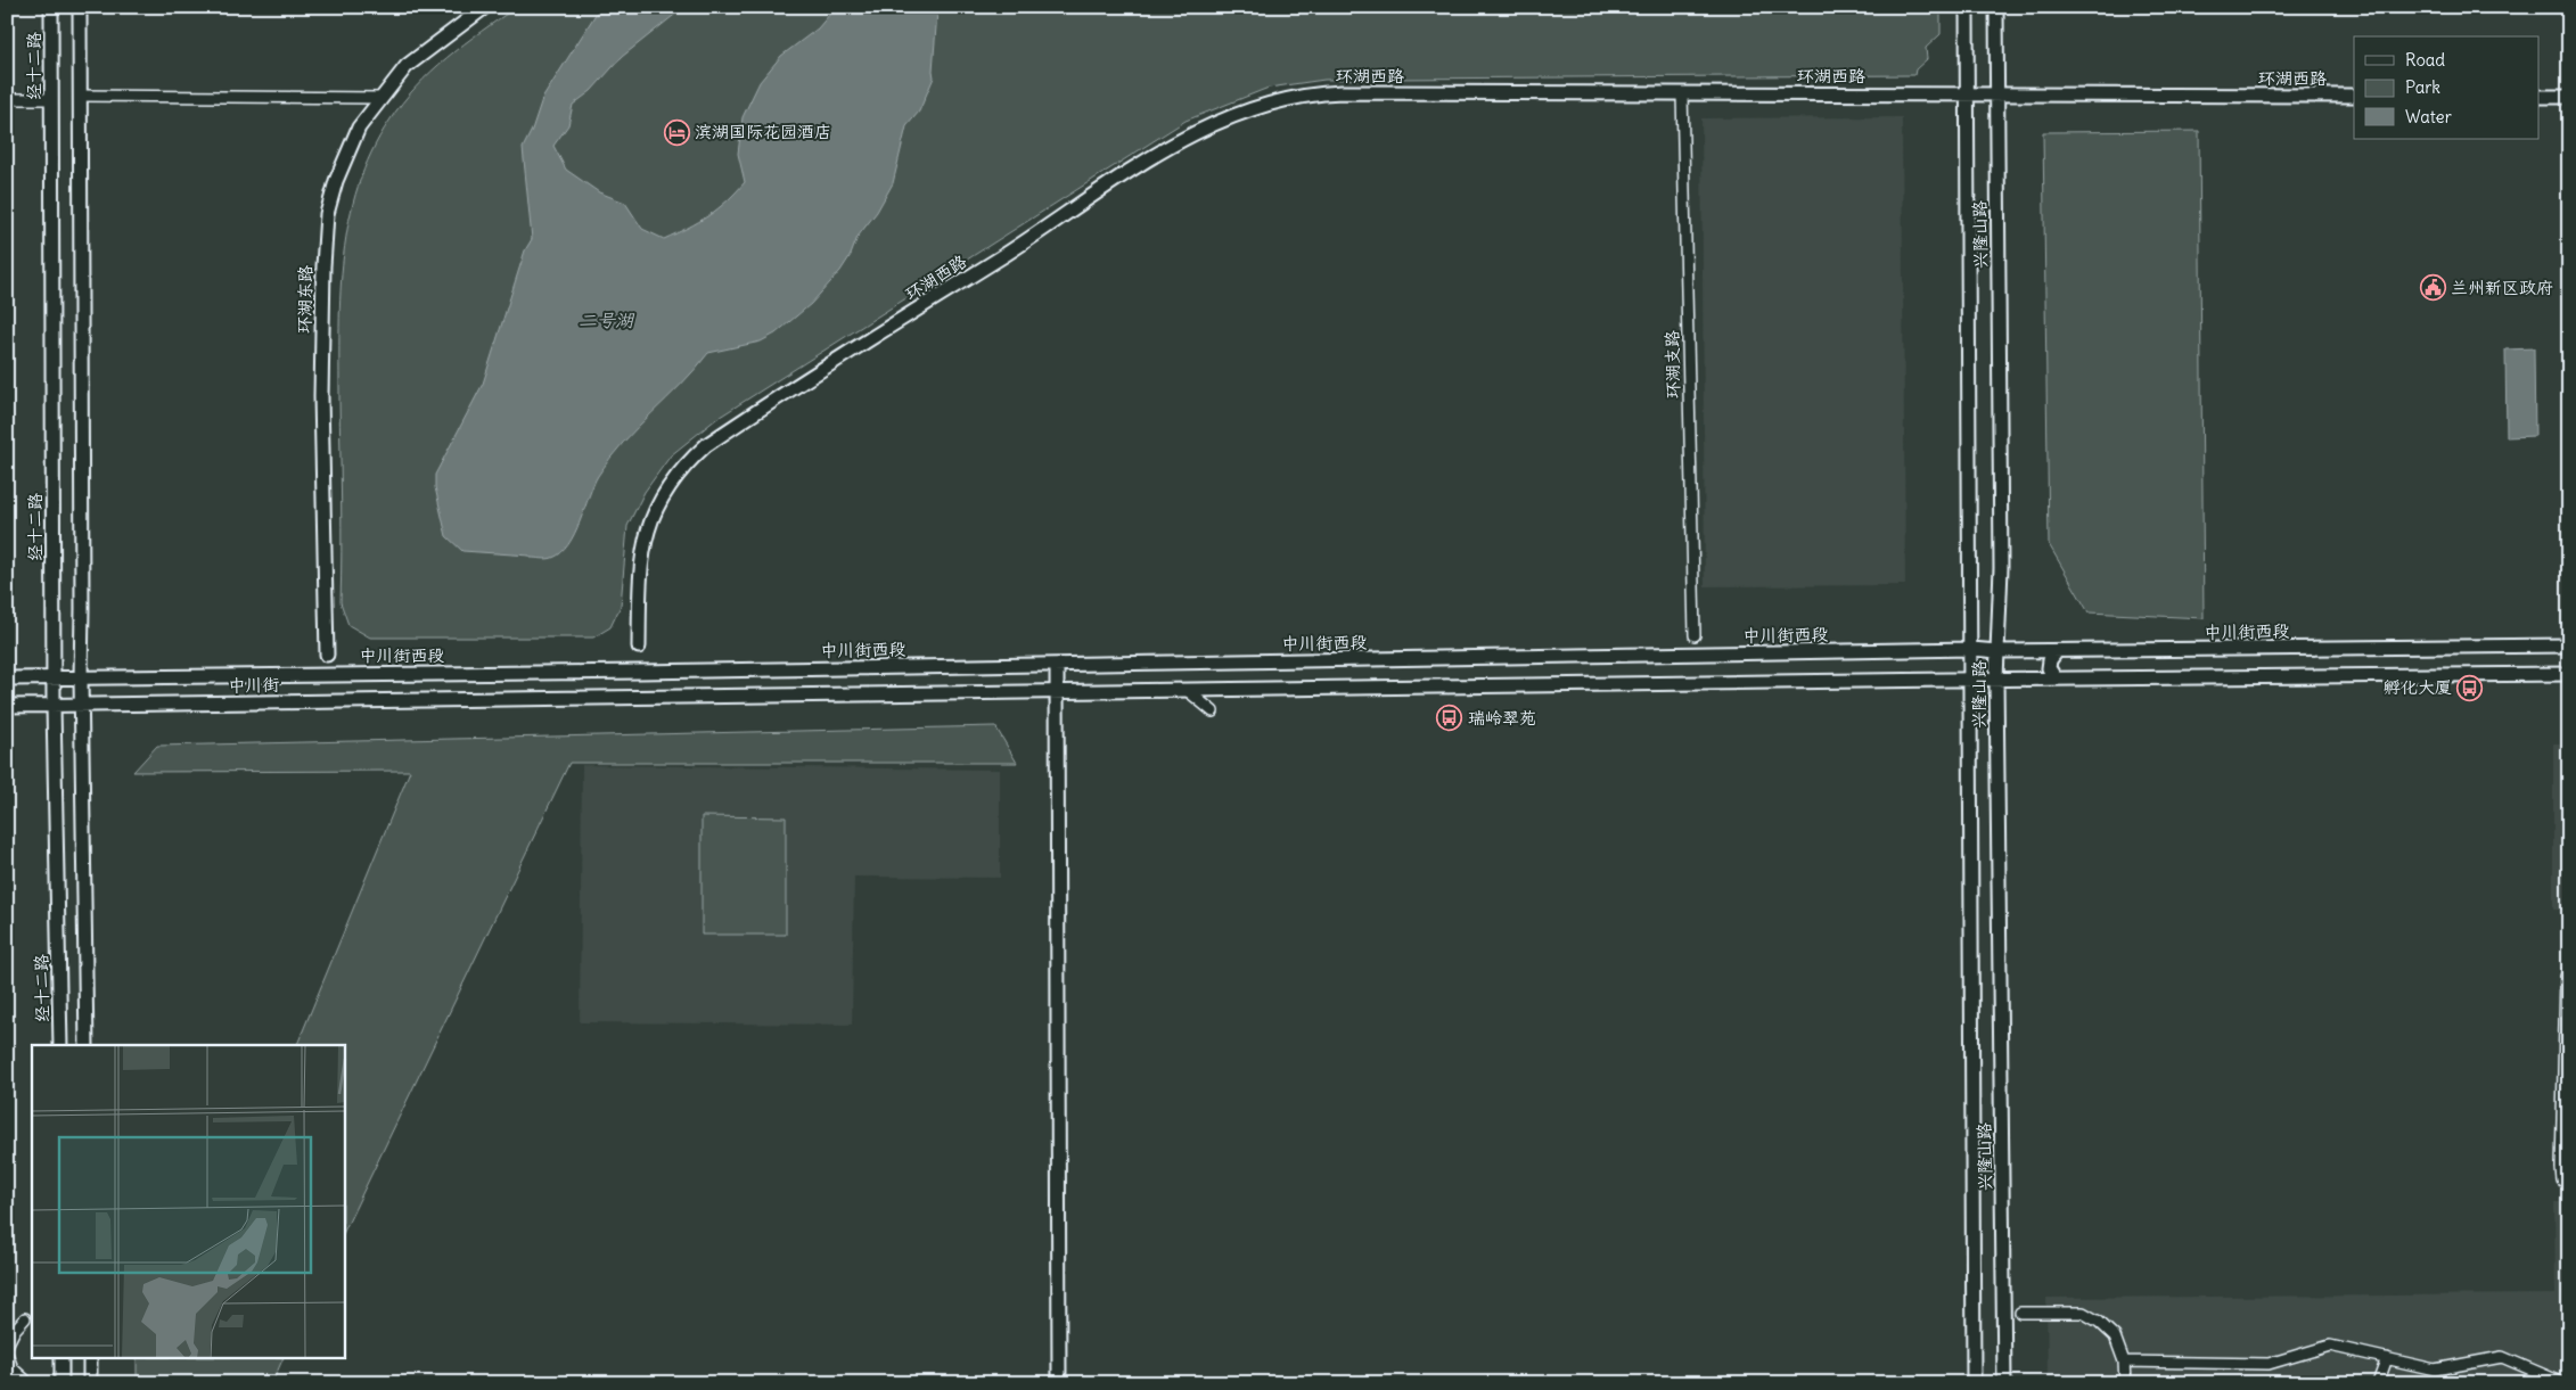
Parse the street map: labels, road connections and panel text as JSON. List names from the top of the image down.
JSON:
{
  "streets": {
    "main road": [
      "经十二路",
      "环湖西路",
      "兴隆山路",
      "环湖东路",
      "中川街西段",
      "中川街"
    ],
    "street": ["环湖支路"]
  },
  "crossings": [
    ["经十二路", "中川街西段"],
    ["经十二路", "中川街"],
    ["环湖西路", "兴隆山路"],
    ["环湖西路", "环湖支路"],
    ["兴隆山路", "中川街西段"]
  ],
  "water": ["二号湖"],
  "places": {
    "hotel": ["滨湖国际花园酒店"],
    "public building": ["兰州新区政府"],
    "bus stop": ["孵化大厦", "瑞岭翠苑"]
  },
  "legend": ["Road", "Park", "Water"]
}
